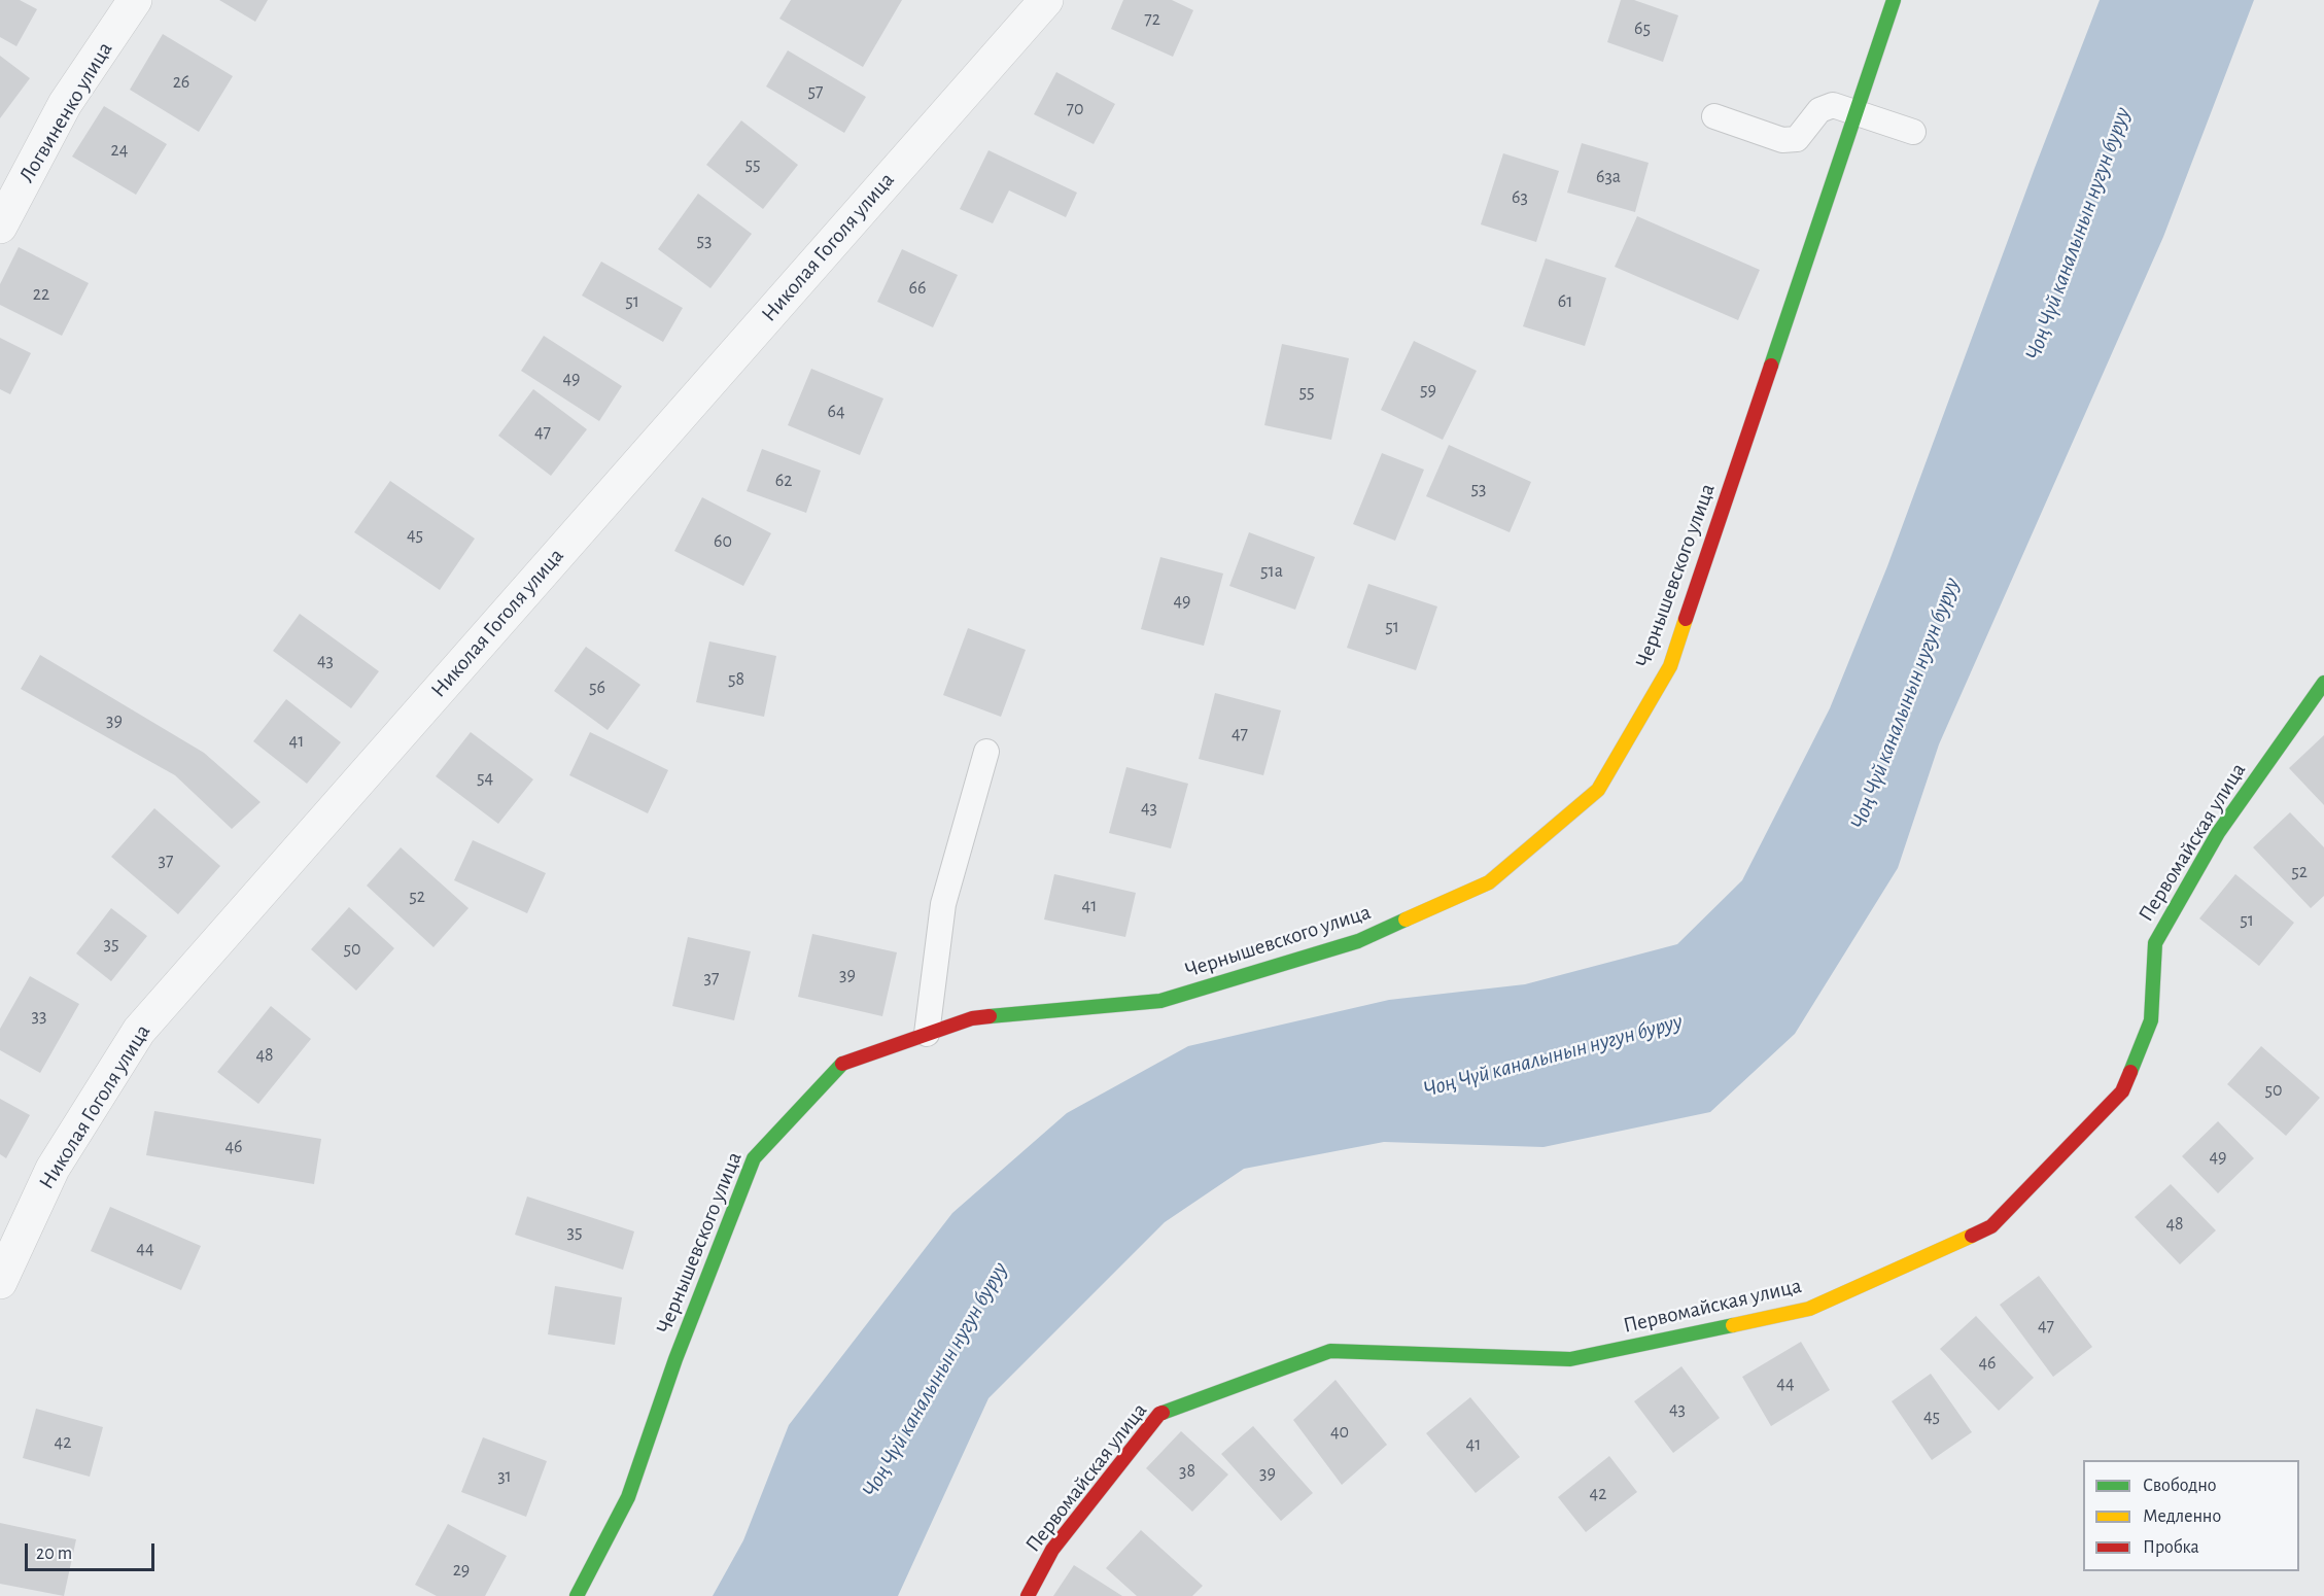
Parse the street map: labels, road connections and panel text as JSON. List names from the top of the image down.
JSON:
{
  "streets": {
    "street": [
      "Логвиненко улица",
      "Николая Гоголя улица",
      "Чернышевского улица",
      "Первомайская улица"
    ]
  },
  "water": ["Чоң Чүй каналынын нугун буруу"],
  "house_numbers": [
    "72",
    "65",
    "26",
    "57",
    "70",
    "24",
    "55",
    "63а",
    "63",
    "53",
    "66",
    "22",
    "51",
    "61",
    "49",
    "59",
    "55",
    "64",
    "47",
    "62",
    "53",
    "45",
    "60",
    "51а",
    "49",
    "51",
    "43",
    "58",
    "56",
    "39",
    "47",
    "41",
    "54",
    "43",
    "37",
    "52",
    "52",
    "41",
    "51",
    "35",
    "50",
    "39",
    "37",
    "33",
    "48",
    "50",
    "46",
    "49",
    "48",
    "35",
    "44",
    "47",
    "46",
    "44",
    "43",
    "45",
    "40",
    "42",
    "41",
    "38",
    "39",
    "31",
    "42",
    "29"
  ],
  "legend": ["Свободно", "Медленно", "Пробка"],
  "scale_bar": "20 m"
}
